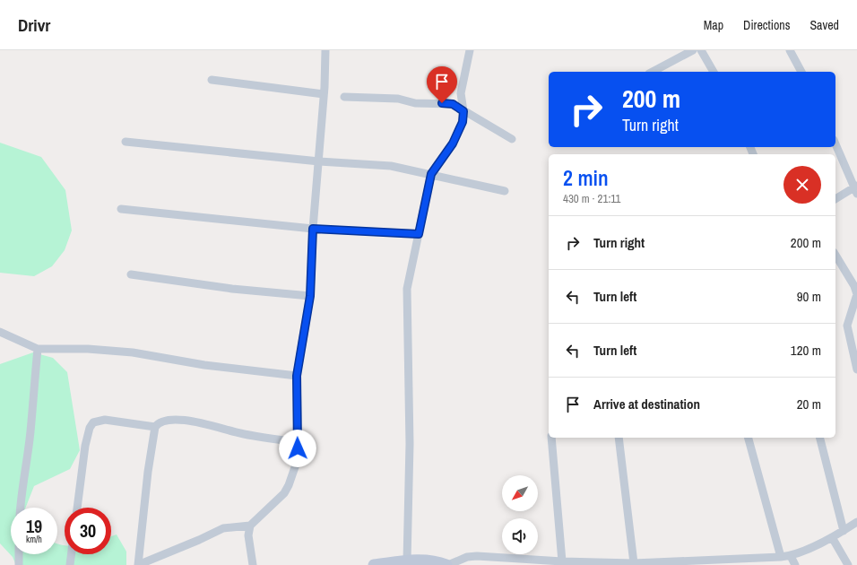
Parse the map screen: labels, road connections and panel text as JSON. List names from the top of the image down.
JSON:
{
  "north": "bottom left",
  "page": {
    "header": "Drivr",
    "nav": ["Map", "Directions", "Saved"],
    "turn": ["200 m", "Turn right"],
    "heading": ["2 min", "430 m · 21:11"],
    "list": [
      {
        "name": "Turn right",
        "value": "200 m"
      },
      {
        "name": "Turn left",
        "value": "90 m"
      },
      {
        "name": "Turn left",
        "value": "120 m"
      },
      {
        "name": "Arrive at destination",
        "value": "20 m"
      }
    ],
    "speed": "19 km/h",
    "limit": "30"
  }
}
